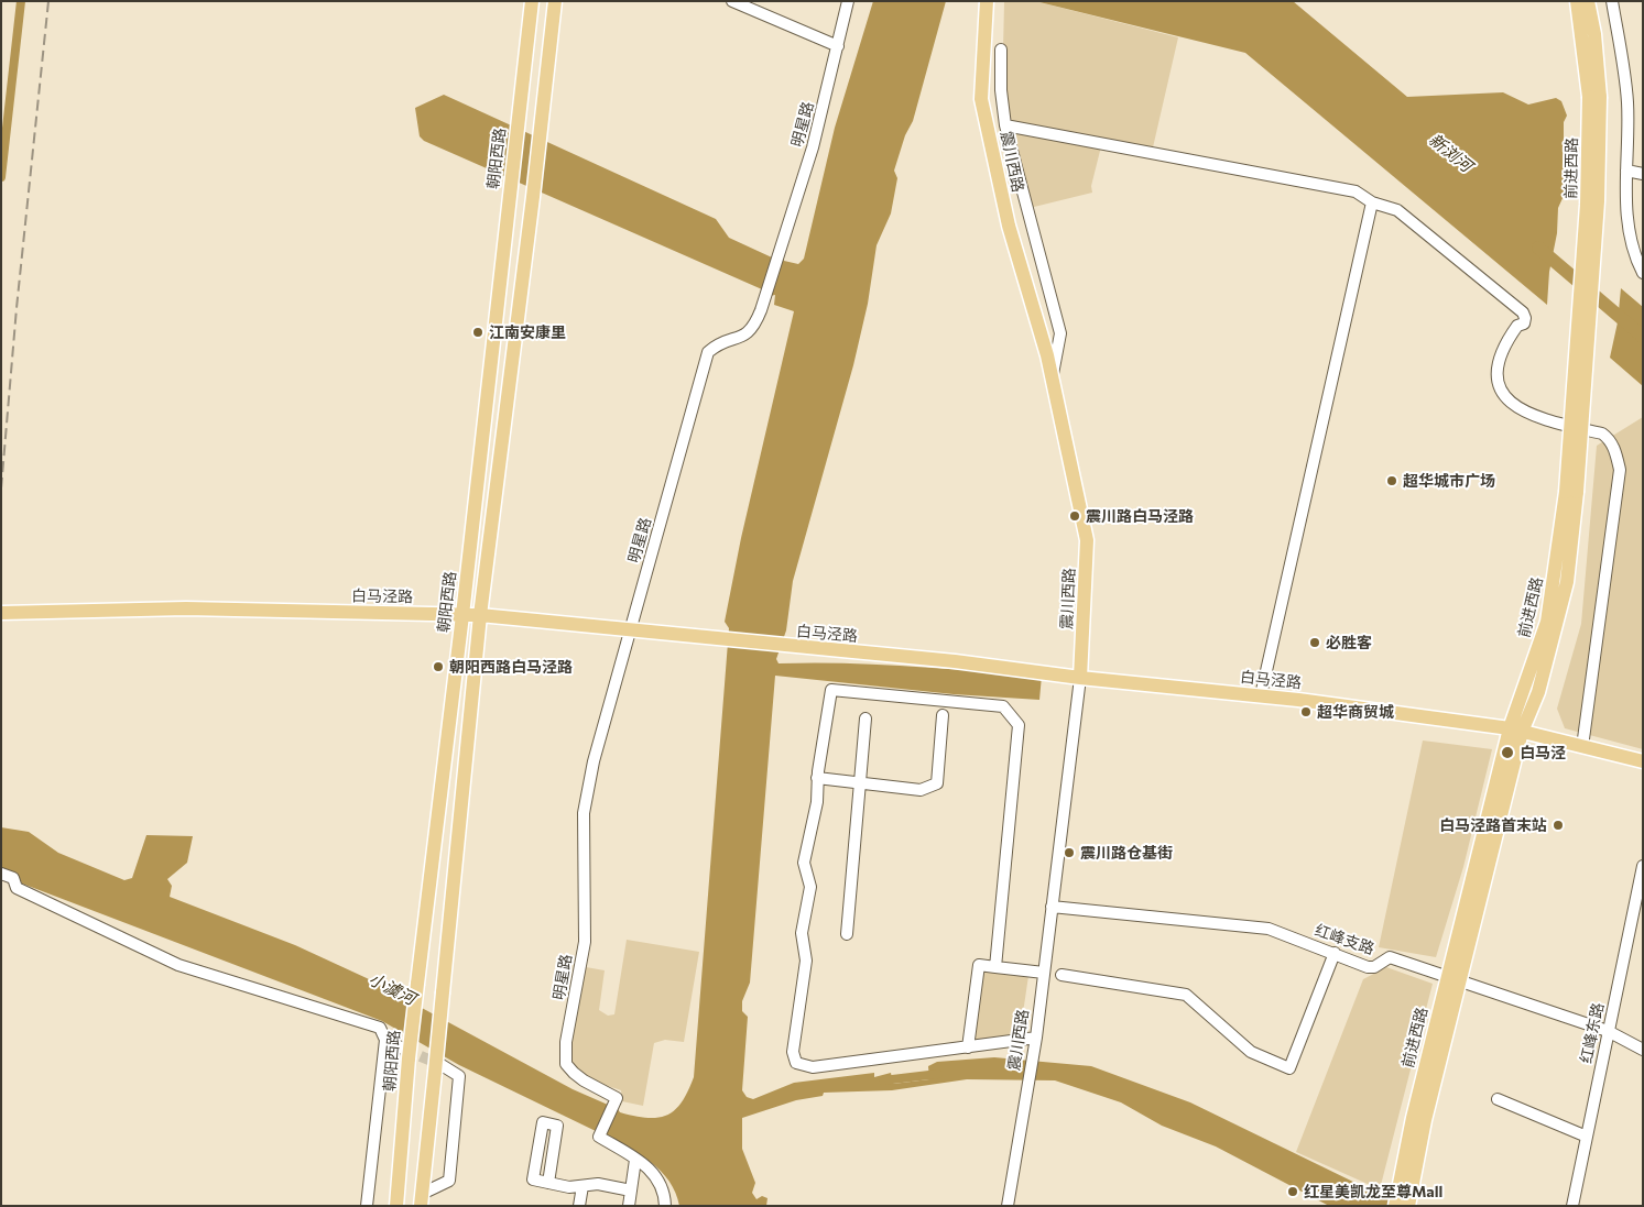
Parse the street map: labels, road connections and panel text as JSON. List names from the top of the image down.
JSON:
{
  "streets": {
    "main road": [
      "朝阳西路",
      "震川西路",
      "前进西路",
      "白马泾路"
    ],
    "street": ["明星路", "红峰支路", "红峰东路"]
  },
  "crossings": [
    ["明星路", "白马泾路"],
    ["朝阳西路", "白马泾路"],
    ["震川西路", "白马泾路"],
    ["震川西路", "红峰支路"],
    ["前进西路", "白马泾路"],
    ["前进西路", "红峰支路"],
    ["红峰支路", "红峰东路"]
  ],
  "water": ["新浏河", "小澞河"],
  "places": [
    "江南安康里",
    "超华城市广场",
    "震川路白马泾路",
    "必胜客",
    "朝阳西路白马泾路",
    "超华商贸城",
    "白马泾",
    "白马泾路首末站",
    "震川路仓基街",
    "红星美凯龙至尊Mall"
  ]
}
